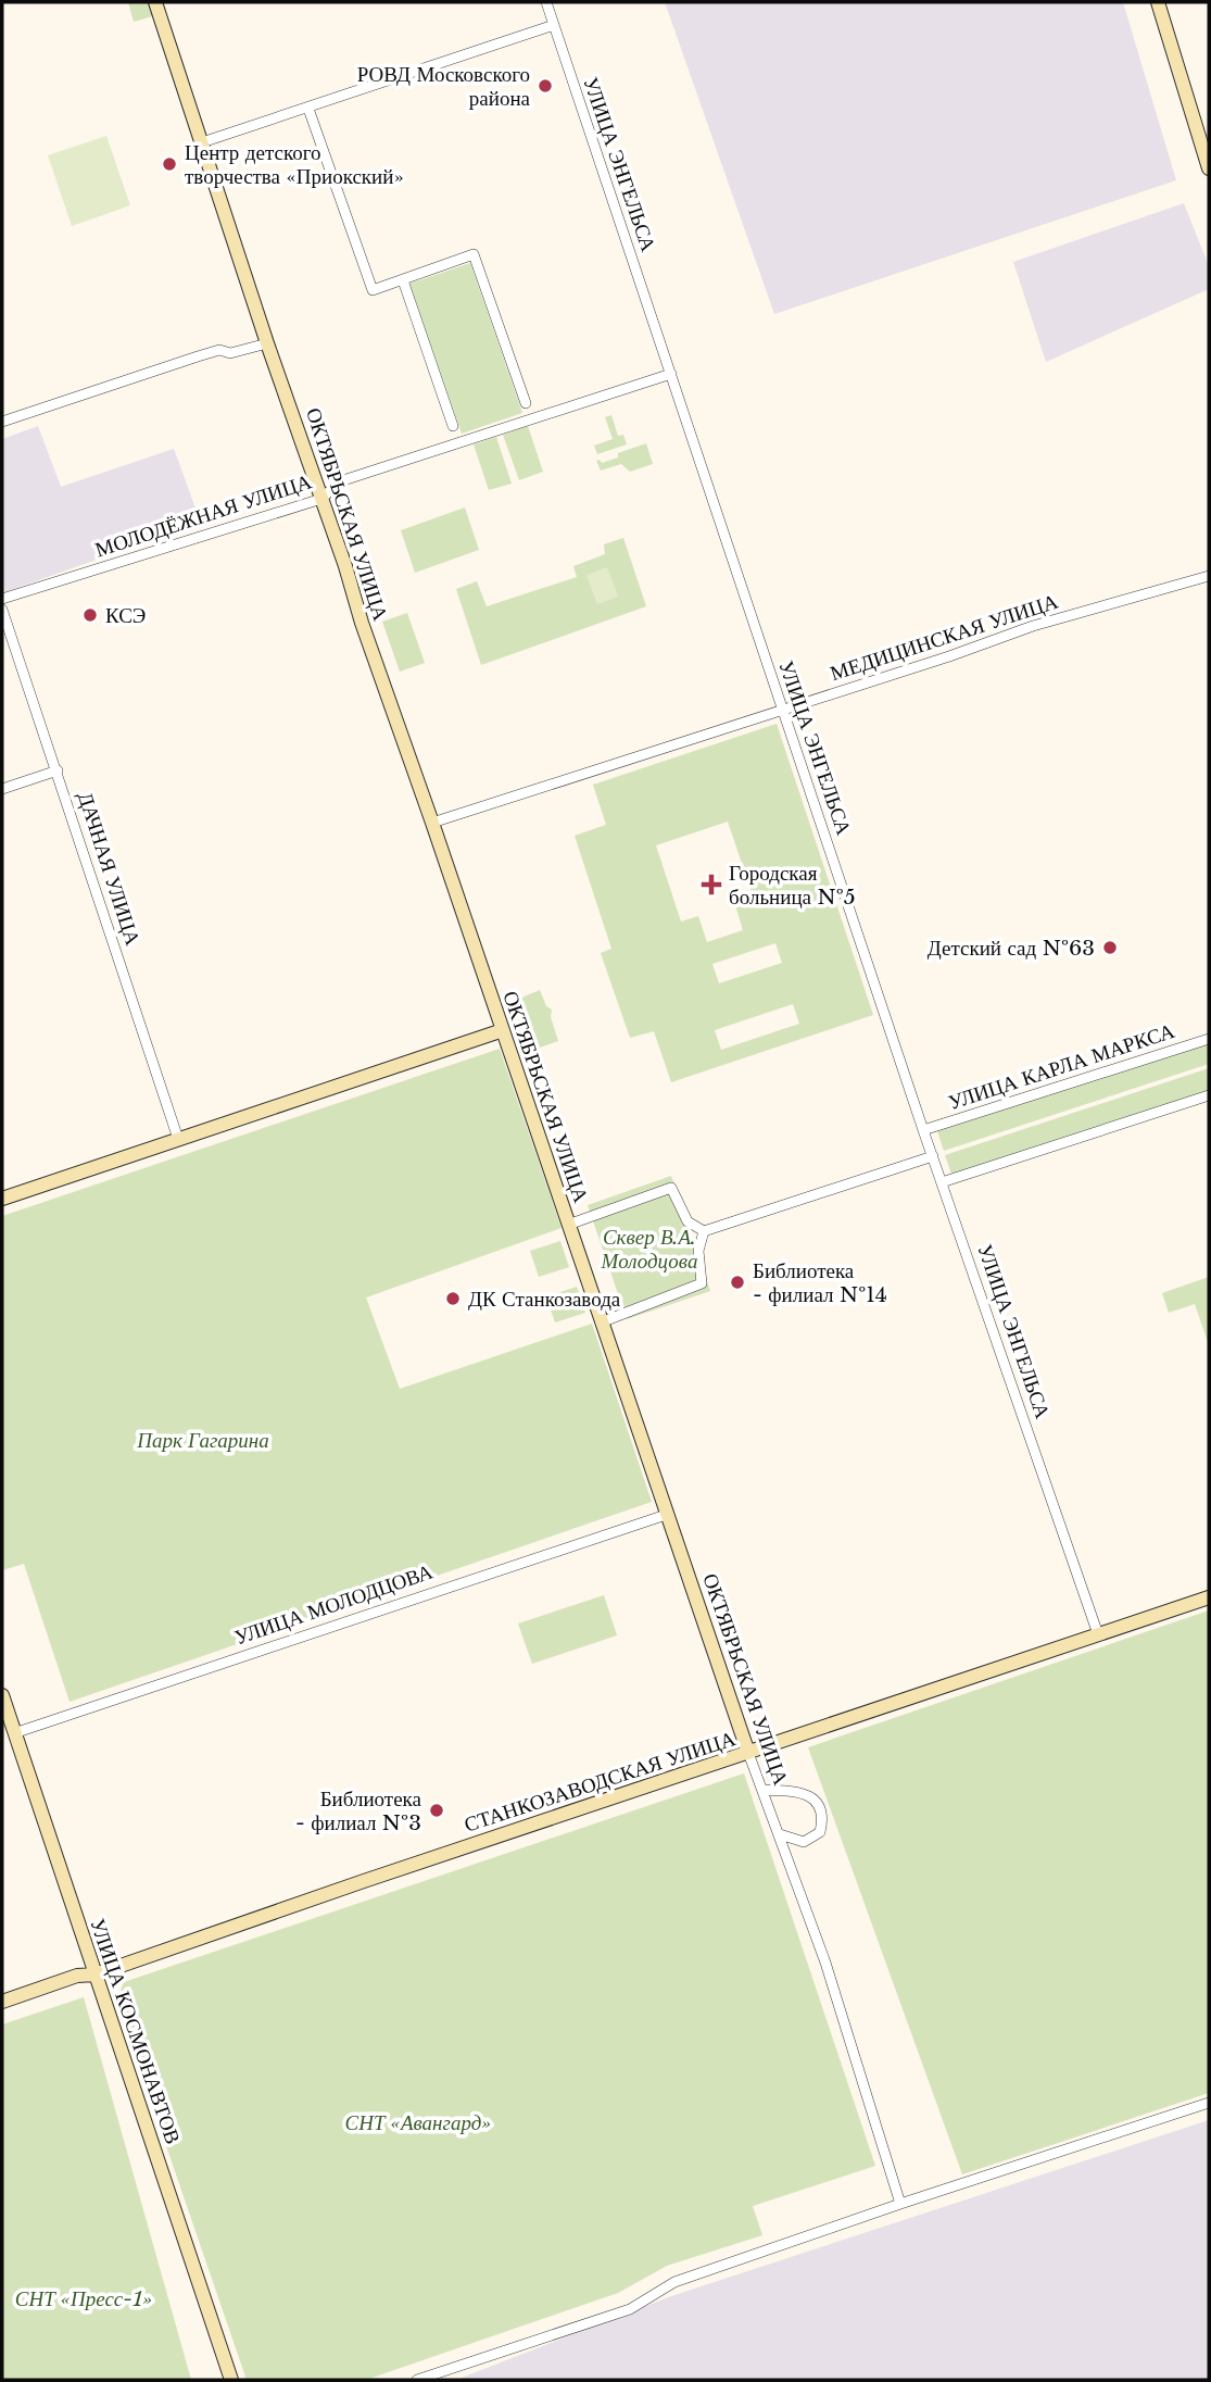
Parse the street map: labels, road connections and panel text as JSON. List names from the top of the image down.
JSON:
{
  "streets": {
    "street": [
      "УЛИЦА ЭНГЕЛЬСА",
      "ОКТЯБРЬСКАЯ УЛИЦА",
      "МОЛОДЁЖНАЯ УЛИЦА",
      "МЕДИЦИНСКАЯ УЛИЦА",
      "ДАЧНАЯ УЛИЦА",
      "УЛИЦА КАРЛА МАРКСА",
      "УЛИЦА МОЛОДЦОВА",
      "СТАНКОЗАВОДСКАЯ УЛИЦА",
      "УЛИЦА КОСМОНАВТОВ"
    ]
  },
  "crossings": [
    ["УЛИЦА ЭНГЕЛЬСА", "МОЛОДЁЖНАЯ УЛИЦА"],
    ["УЛИЦА ЭНГЕЛЬСА", "МЕДИЦИНСКАЯ УЛИЦА"],
    ["УЛИЦА ЭНГЕЛЬСА", "УЛИЦА КАРЛА МАРКСА"],
    ["УЛИЦА ЭНГЕЛЬСА", "СТАНКОЗАВОДСКАЯ УЛИЦА"],
    ["ОКТЯБРЬСКАЯ УЛИЦА", "МОЛОДЁЖНАЯ УЛИЦА"],
    ["ОКТЯБРЬСКАЯ УЛИЦА", "МЕДИЦИНСКАЯ УЛИЦА"],
    ["ОКТЯБРЬСКАЯ УЛИЦА", "УЛИЦА МОЛОДЦОВА"],
    ["ОКТЯБРЬСКАЯ УЛИЦА", "СТАНКОЗАВОДСКАЯ УЛИЦА"],
    ["УЛИЦА МОЛОДЦОВА", "УЛИЦА КОСМОНАВТОВ"],
    ["СТАНКОЗАВОДСКАЯ УЛИЦА", "УЛИЦА КОСМОНАВТОВ"]
  ],
  "parks": [
    "Сквер В.А. Молодцова",
    "Парк Гагарина",
    "СНТ «Авангард»",
    "СНТ «Пресс-1»"
  ],
  "places": {
    "other": [
      "РОВД Московского района",
      "Центр детского творчества «Приокский»",
      "КСЭ",
      "Детский сад №63",
      "Библиотека - филиал №14",
      "ДК Станкозавода",
      "Библиотека - филиал №3"
    ],
    "health": ["Городская больница №5"]
  }
}
